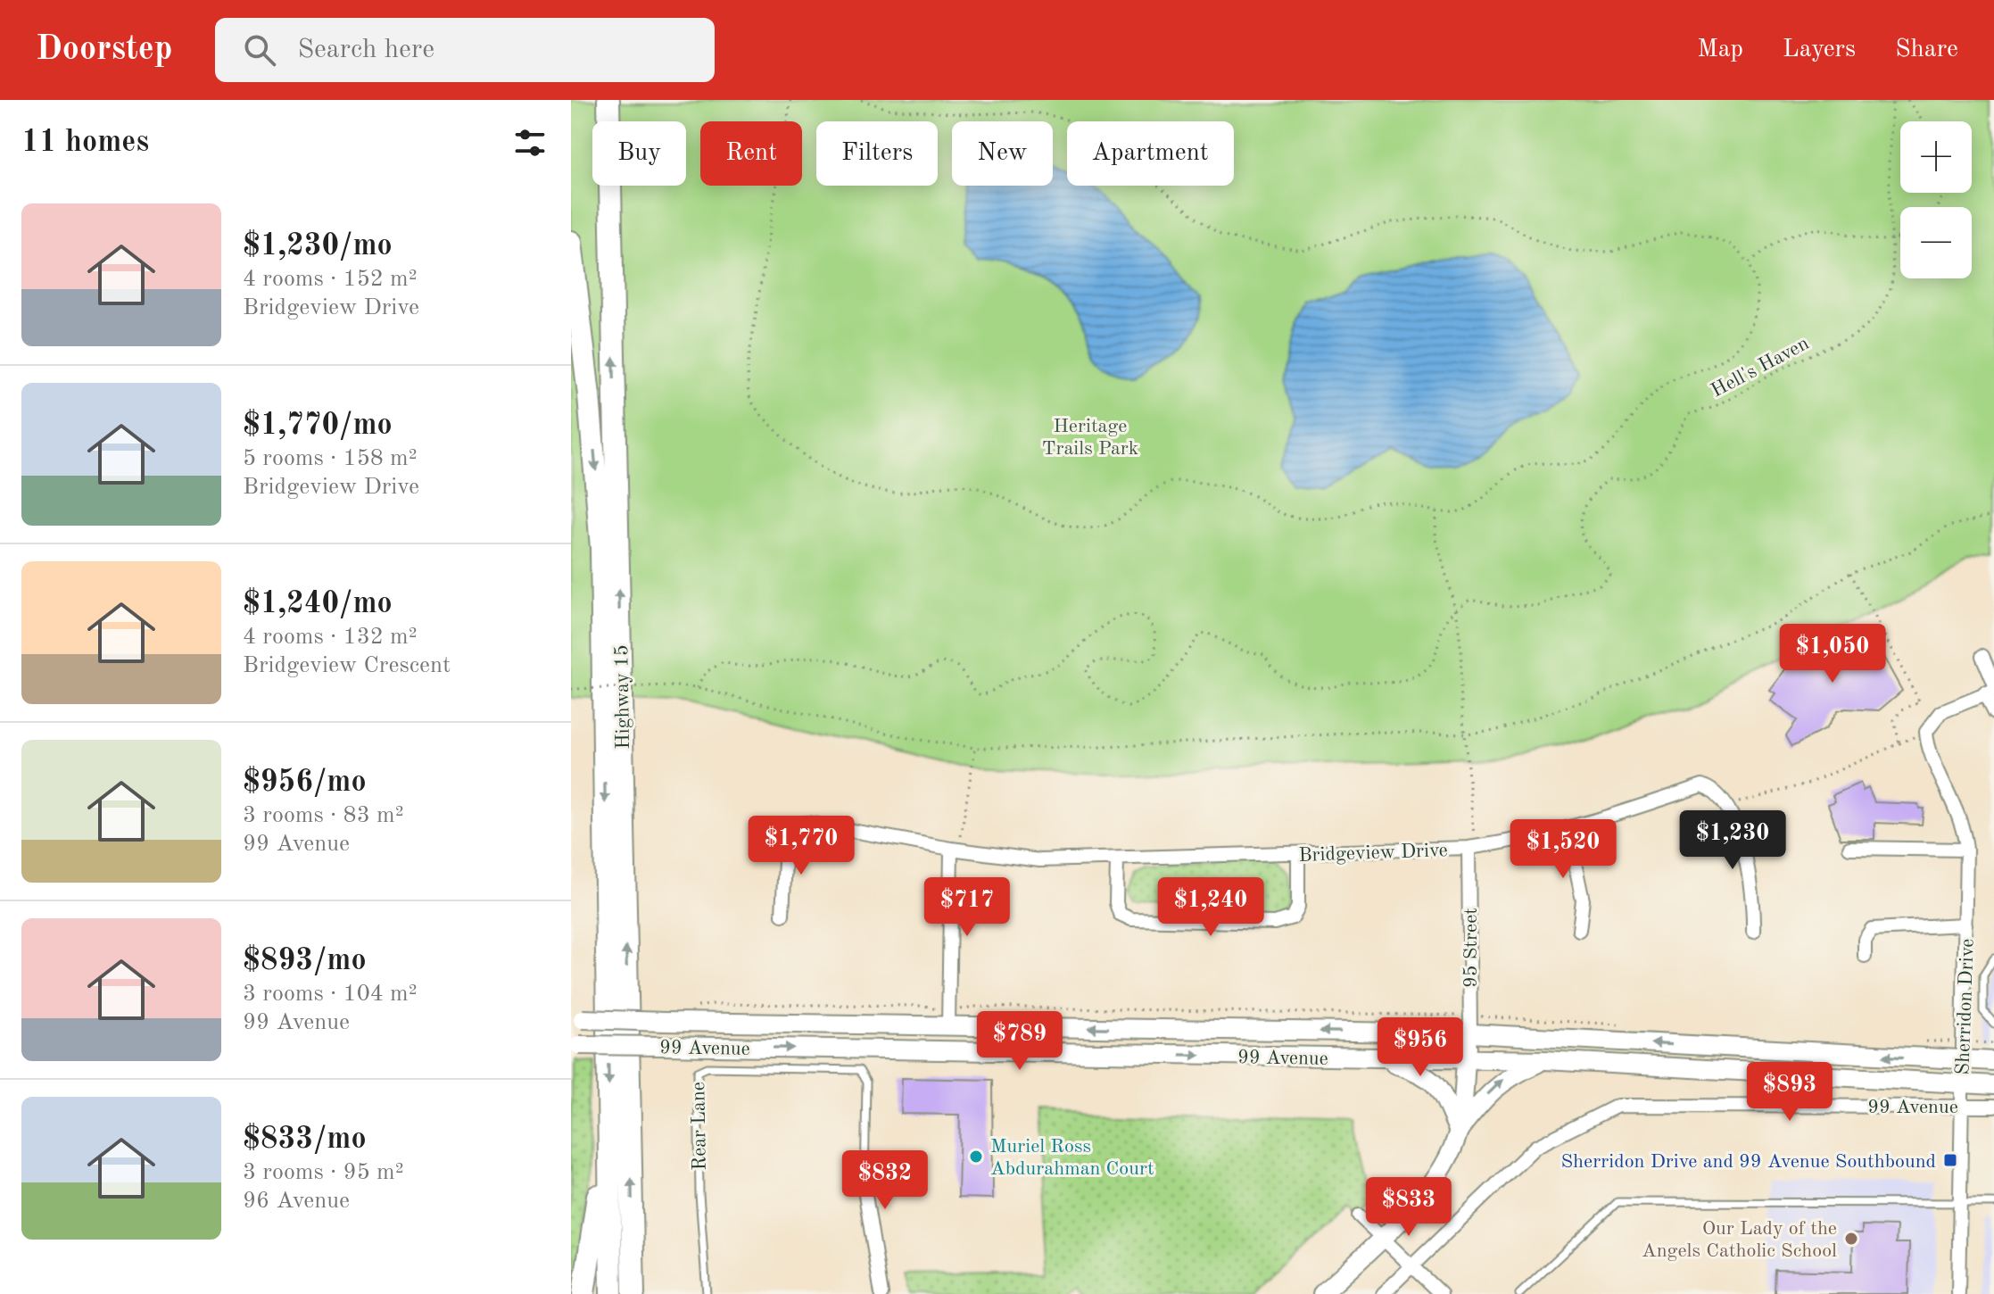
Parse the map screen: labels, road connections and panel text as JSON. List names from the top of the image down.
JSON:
{
  "streets": {
    "main road": ["Highway 15", "95 Street", "99 Avenue"],
    "street": ["Bridgeview Drive", "Sherridon Drive"],
    "lane": ["Rear Lane"],
    "path": ["Hell's Haven"]
  },
  "crossings": [
    ["Bridgeview Drive", "95 Street"],
    ["95 Street", "99 Avenue"],
    ["Sherridon Drive", "99 Avenue"]
  ],
  "parks": ["Heritage Trails Park"],
  "places": {
    "other": ["Muriel Ross Abdurahman Court", "Our Lady of the Angels Catholic School"],
    "transit": ["Sherridon Drive and 99 Avenue Southbound"]
  },
  "page": {
    "header": "Doorstep",
    "search": "Search here",
    "nav": ["Map", "Layers", "Share"],
    "heading": "11 homes",
    "map_buttons": ["+", "−"],
    "chip": [
      "Buy",
      "Rent",
      "Filters",
      "New",
      "Apartment"
    ],
    "list": [
      {
        "name": "$1,230/mo",
        "note": "4 rooms · 152 m² · Bridgeview Drive"
      },
      {
        "name": "$1,770/mo",
        "note": "5 rooms · 158 m² · Bridgeview Drive"
      },
      {
        "name": "$1,240/mo",
        "note": "4 rooms · 132 m² · Bridgeview Crescent"
      },
      {
        "name": "$956/mo",
        "note": "3 rooms · 83 m² · 99 Avenue"
      },
      {
        "name": "$893/mo",
        "note": "3 rooms · 104 m² · 99 Avenue"
      },
      {
        "name": "$833/mo",
        "note": "3 rooms · 95 m² · 96 Avenue"
      }
    ],
    "price": [
      "$1,050",
      "$1,230",
      "$1,770",
      "$1,520",
      "$717",
      "$1,240",
      "$789",
      "$956",
      "$893",
      "$832",
      "$833"
    ]
  }
}
